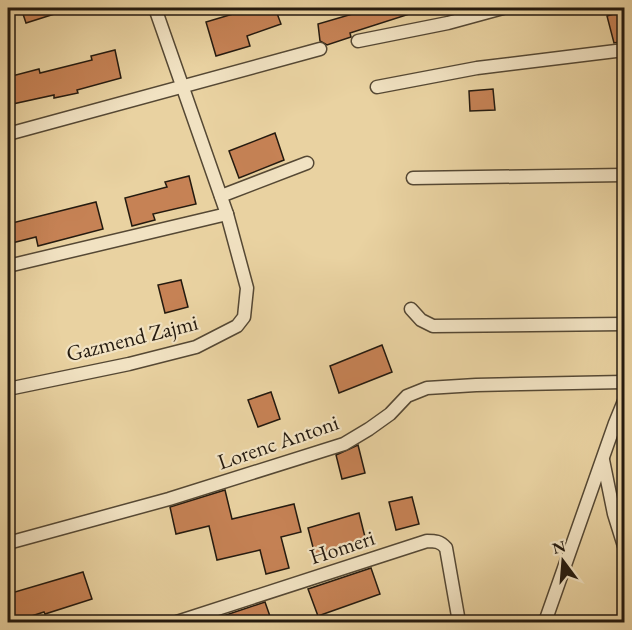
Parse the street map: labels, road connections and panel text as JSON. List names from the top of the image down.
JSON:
{
  "streets": {
    "street": ["Gazmend Zajmi", "Lorenc Antoni", "Homeri"]
  },
  "north": "top"
}
